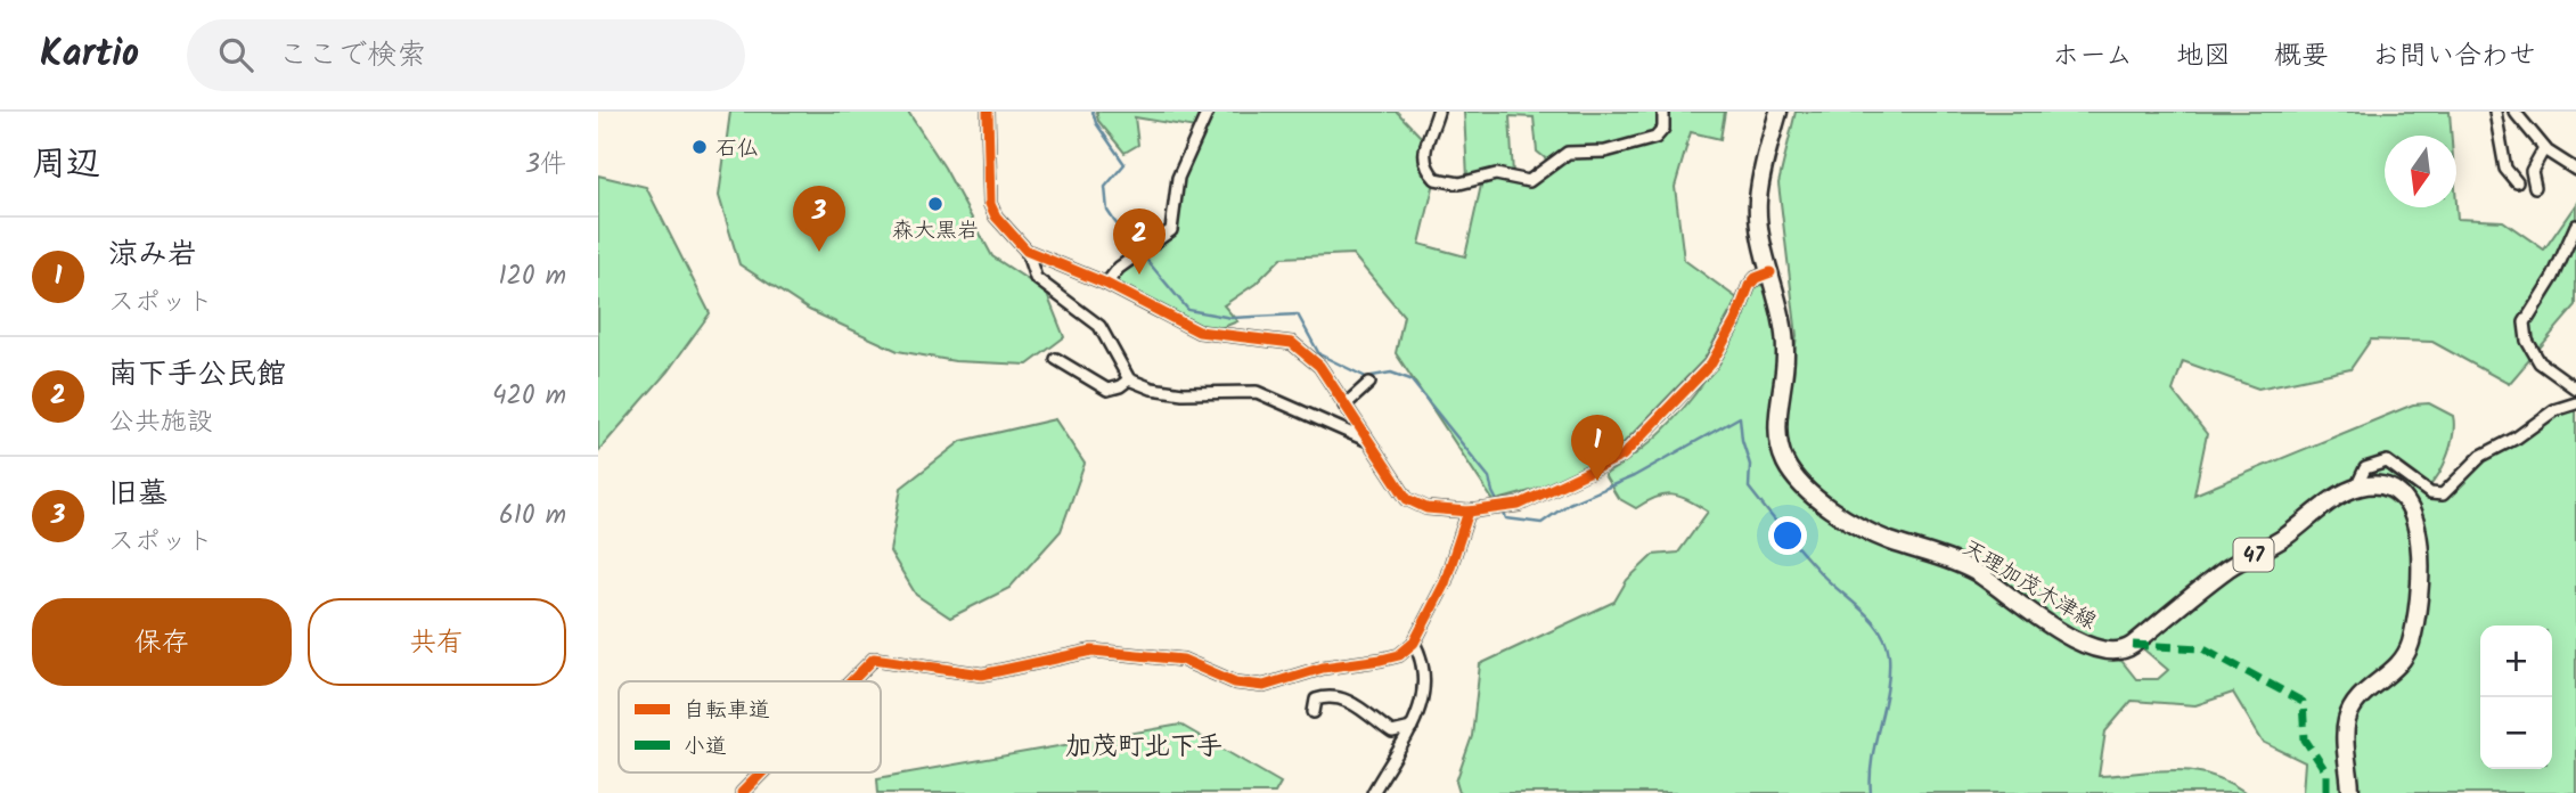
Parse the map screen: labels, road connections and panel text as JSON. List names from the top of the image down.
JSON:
{
  "streets": {
    "main road": ["47", "天理加茂木津線"]
  },
  "districts": ["加茂町北下手"],
  "places": ["石仏", "森大黒岩"],
  "legend": ["自転車道", "小道"],
  "north": "bottom",
  "page": {
    "header": "Kartio",
    "search": "ここで検索",
    "nav": [
      "ホーム",
      "地図",
      "概要",
      "お問い合わせ"
    ],
    "heading": ["周辺", "3件"],
    "pins": ["3", "2", "1"],
    "list": [
      {
        "mark": "1",
        "name": "涼み岩",
        "note": "スポット",
        "value": "120 m"
      },
      {
        "mark": "2",
        "name": "南下手公民館",
        "note": "公共施設",
        "value": "420 m"
      },
      {
        "mark": "3",
        "name": "旧墓",
        "note": "スポット",
        "value": "610 m"
      }
    ],
    "buttons": ["保存", "共有"],
    "map_buttons": ["+", "−"]
  }
}
